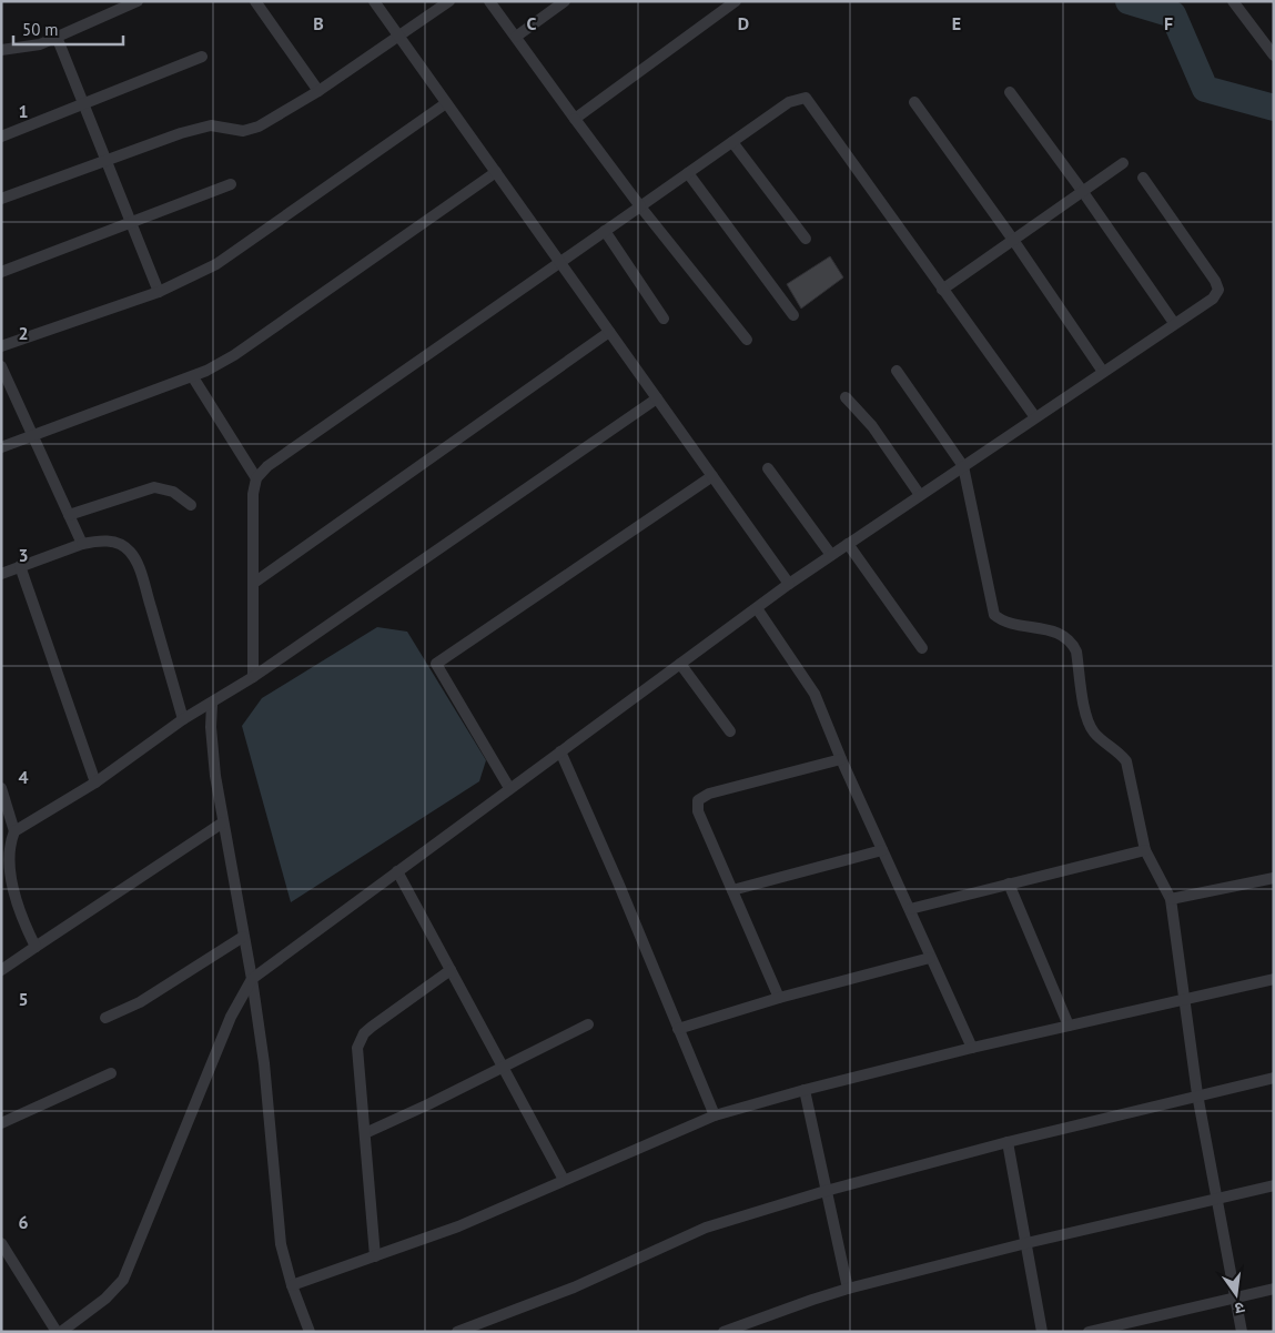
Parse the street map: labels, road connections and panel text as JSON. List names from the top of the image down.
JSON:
{
  "scale_bar": "50 m",
  "north": "bottom",
  "grid": {
    "columns": [
      "B",
      "C",
      "D",
      "E",
      "F"
    ],
    "rows": [
      "1",
      "2",
      "3",
      "4",
      "5",
      "6"
    ]
  }
}
